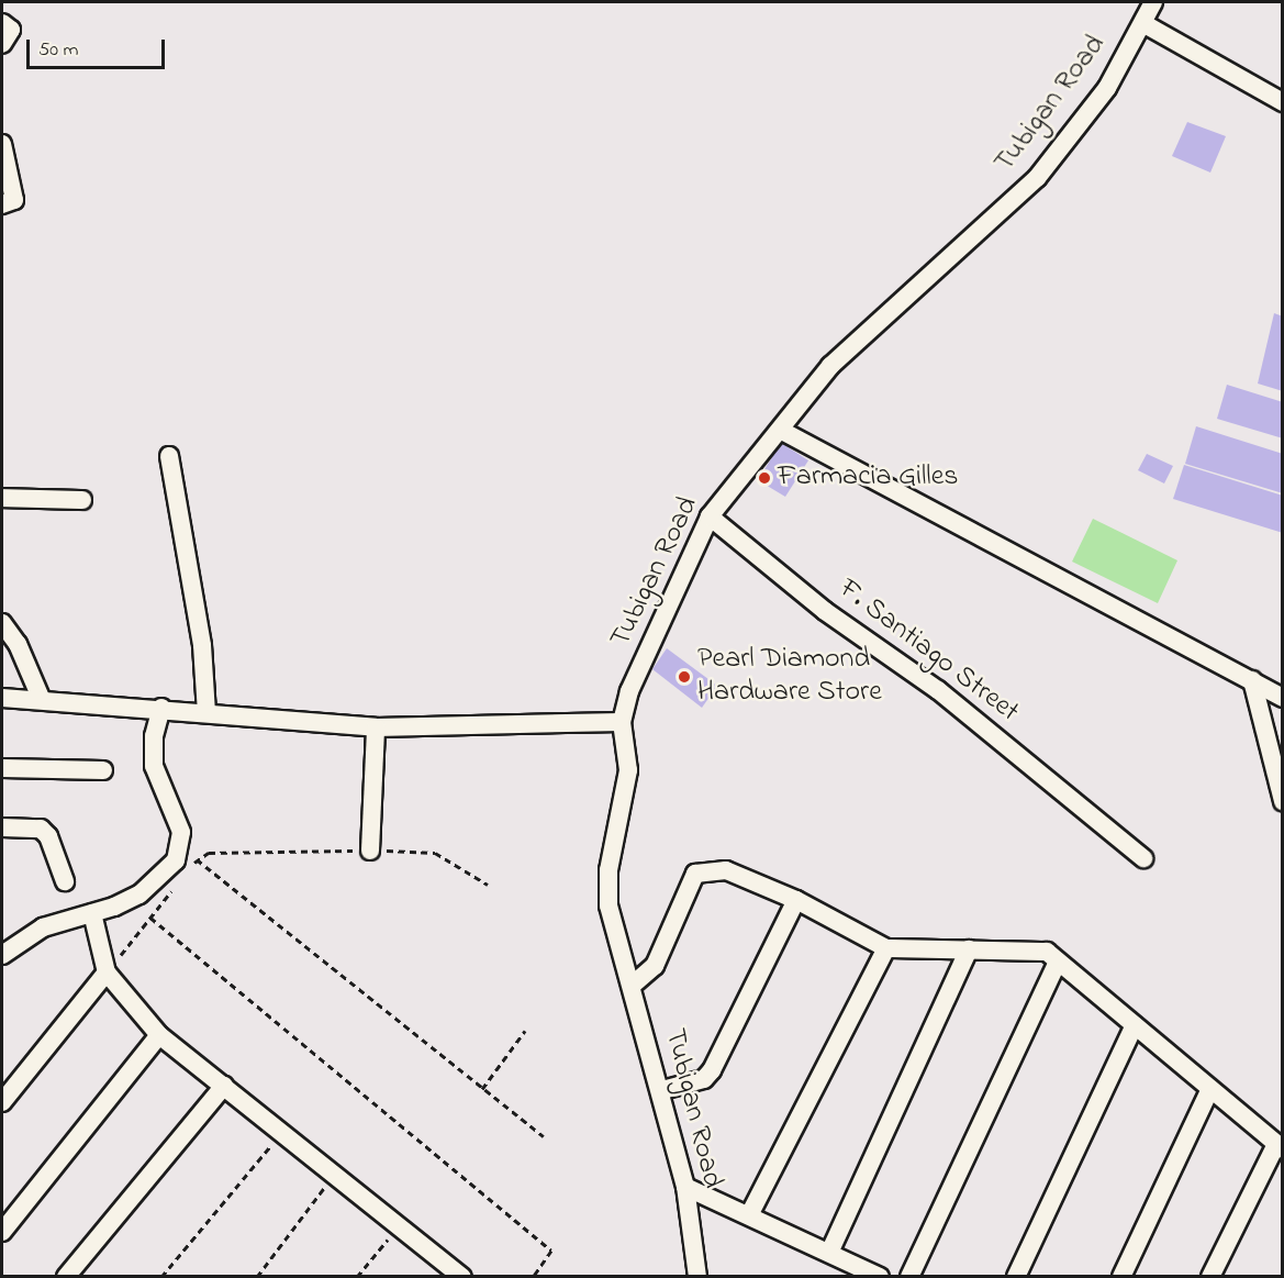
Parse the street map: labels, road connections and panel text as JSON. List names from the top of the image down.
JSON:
{
  "streets": {
    "street": ["Tubigan Road", "F. Santiago Street"]
  },
  "crossings": [
    ["Tubigan Road", "F. Santiago Street"]
  ],
  "places": ["Farmacia Gilles", "Pearl Diamond Hardware Store"],
  "scale_bar": "50 m"
}
